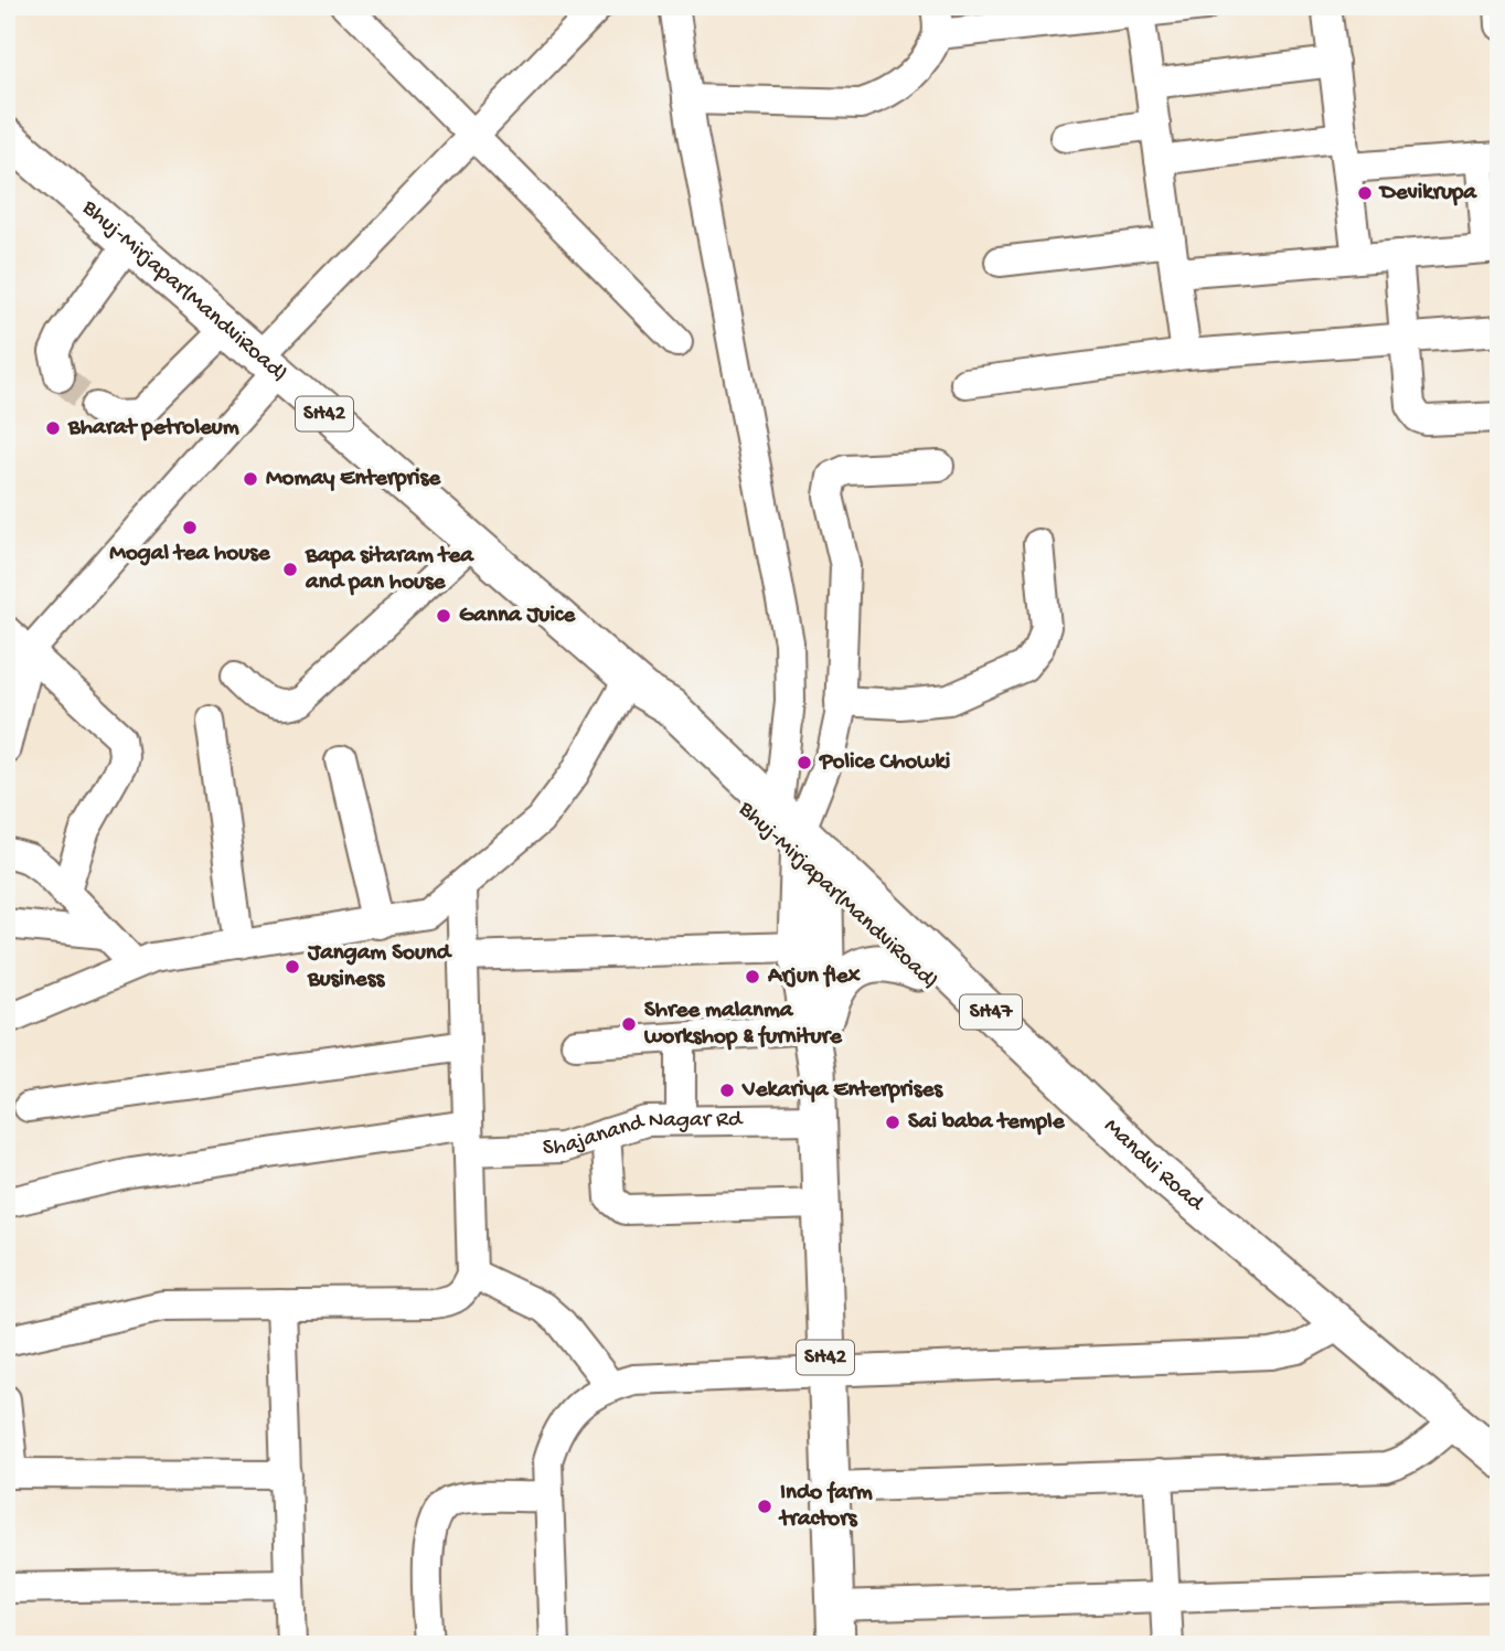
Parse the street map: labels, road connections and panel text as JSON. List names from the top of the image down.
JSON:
{
  "streets": {
    "main road": [
      "Bhuj-Mirjapar(MandviRoad)",
      "SH42",
      "SH47",
      "Mandvi Road"
    ],
    "street": ["Shajanand Nagar Rd"]
  },
  "crossings": [
    ["Bhuj-Mirjapar(MandviRoad)", "SH42"],
    ["Bhuj-Mirjapar(MandviRoad)", "Mandvi Road"],
    ["SH42", "Shajanand Nagar Rd"],
    ["SH42", "Mandvi Road"]
  ],
  "places": [
    "Devikrupa",
    "Bharat petroleum",
    "Momay Enterprise",
    "Mogal tea house",
    "Bapa sitaram tea and pan house",
    "Ganna Juice",
    "Police Chowki",
    "Jangam Sound Business",
    "Arjun flex",
    "Shree malanma workshop & furniture",
    "Vekariya Enterprises",
    "Sai baba temple",
    "Indo farm tractors"
  ]
}
